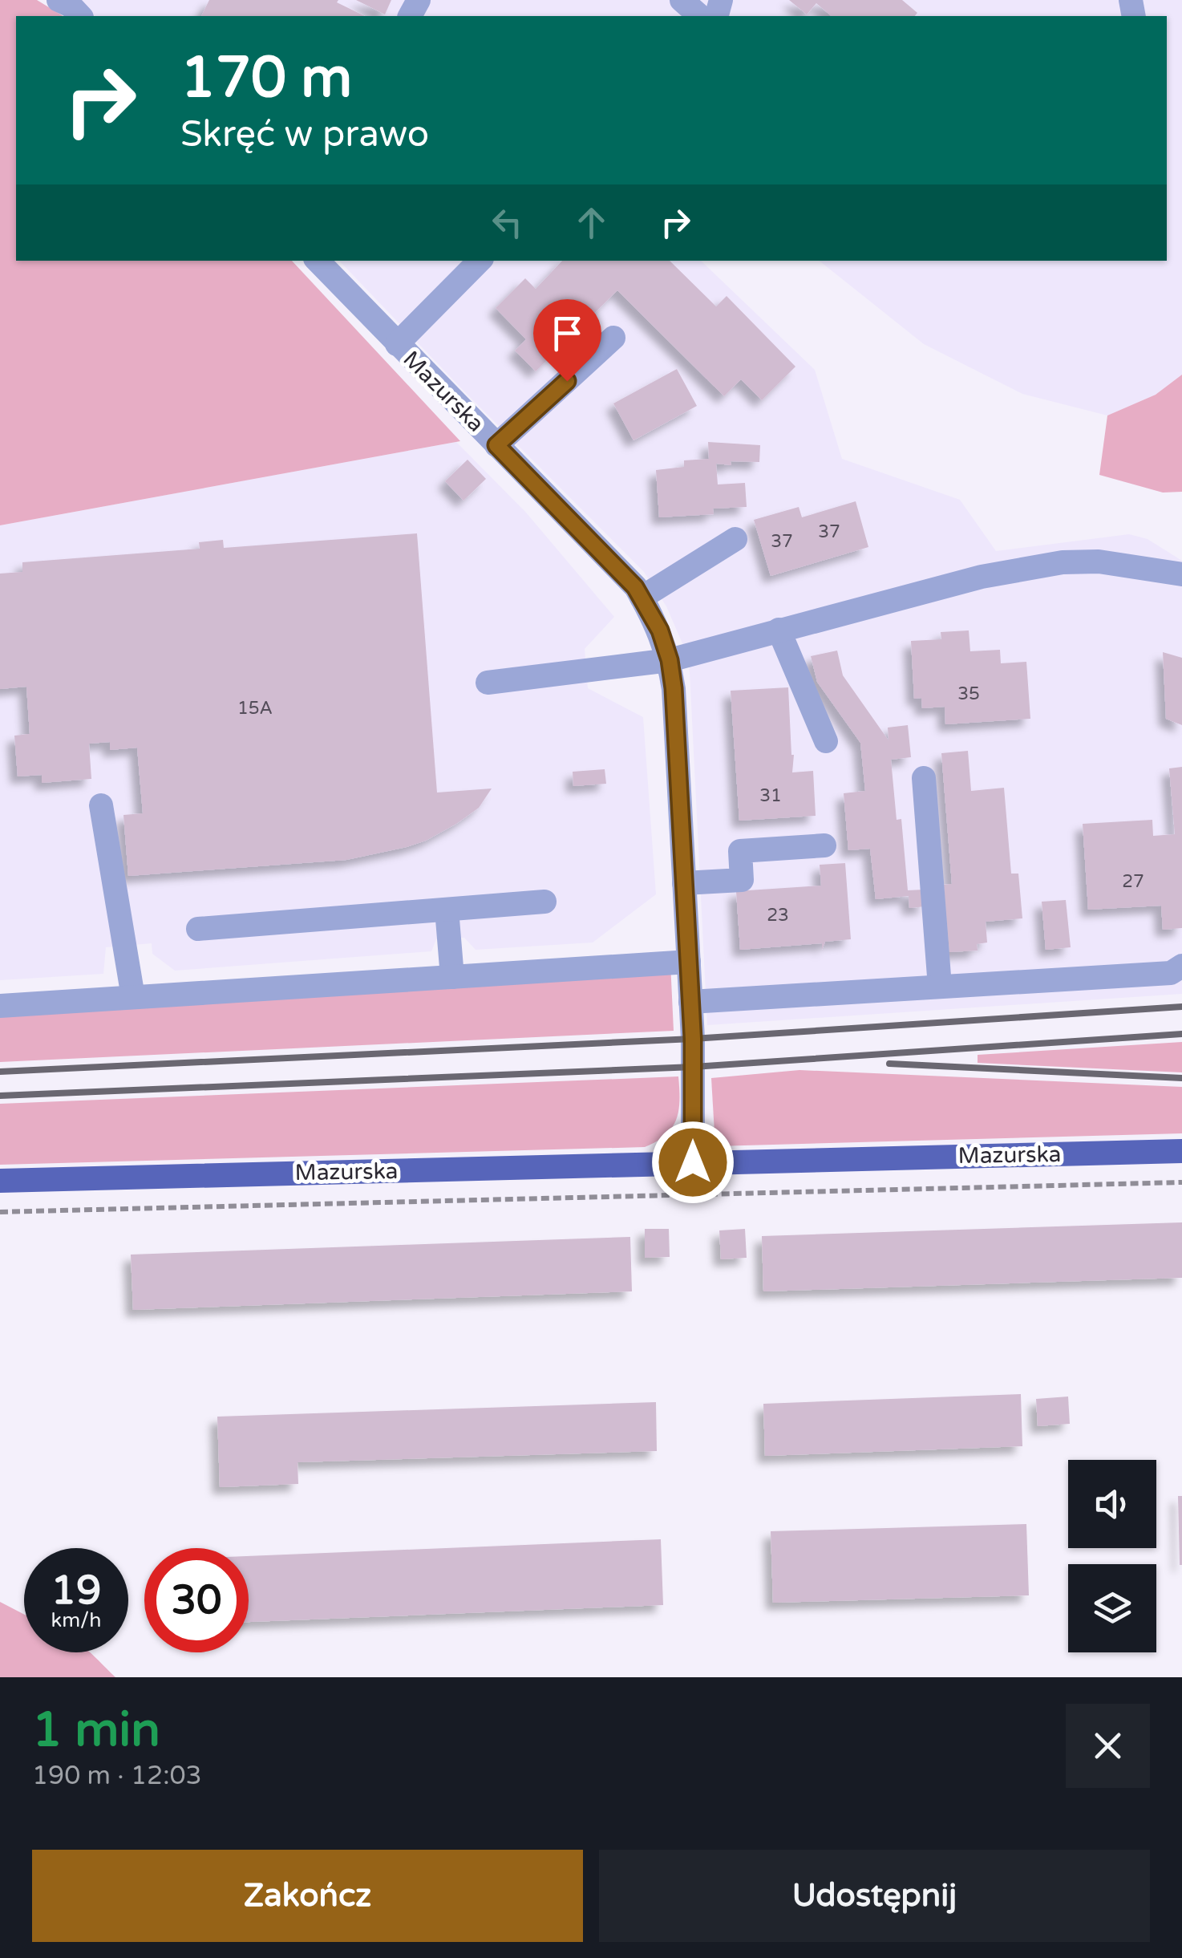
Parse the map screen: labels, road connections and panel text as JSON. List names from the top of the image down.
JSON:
{
  "streets": {
    "main road": ["Mazurska"]
  },
  "house_numbers": [
    "37",
    "37",
    "35",
    "15A",
    "31",
    "27",
    "23"
  ],
  "page": {
    "turn": ["170 m", "Skręć w prawo"],
    "speed": "19 km/h",
    "limit": "30",
    "heading": ["1 min", "190 m · 12:03"],
    "buttons": ["Zakończ", "Udostępnij"]
  }
}
